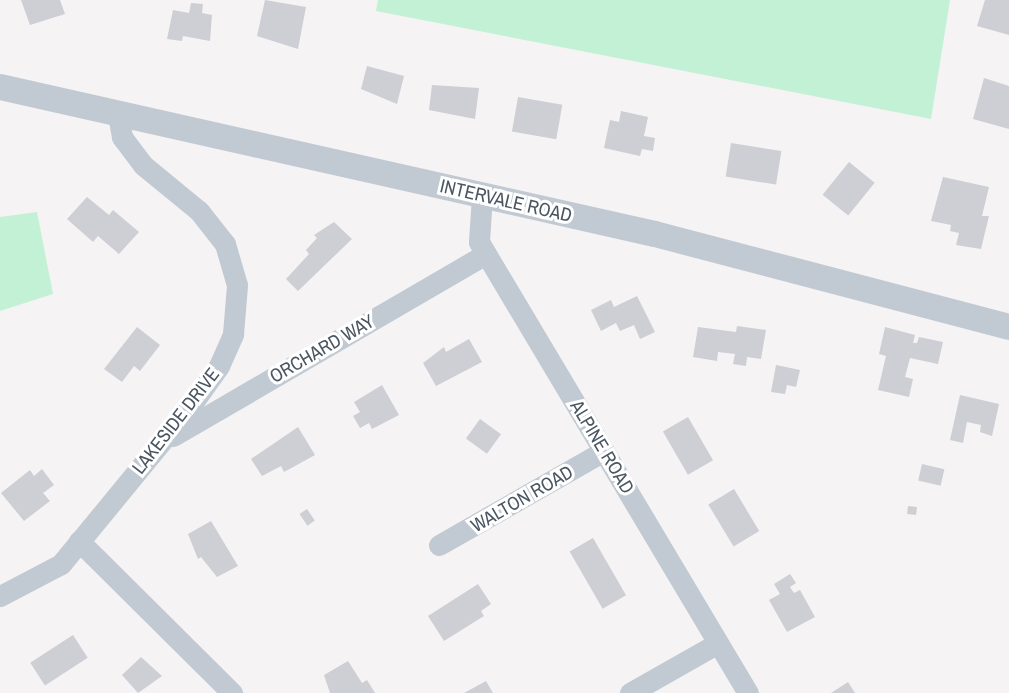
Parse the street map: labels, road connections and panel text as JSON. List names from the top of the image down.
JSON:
{
  "streets": {
    "street": [
      "INTERVALE ROAD",
      "ORCHARD WAY",
      "LAKESIDE DRIVE",
      "ALPINE ROAD",
      "WALTON ROAD"
    ]
  },
  "crossings": [
    ["INTERVALE ROAD", "LAKESIDE DRIVE"],
    ["INTERVALE ROAD", "ALPINE ROAD"],
    ["ORCHARD WAY", "LAKESIDE DRIVE"],
    ["ORCHARD WAY", "ALPINE ROAD"],
    ["ALPINE ROAD", "WALTON ROAD"]
  ]
}
